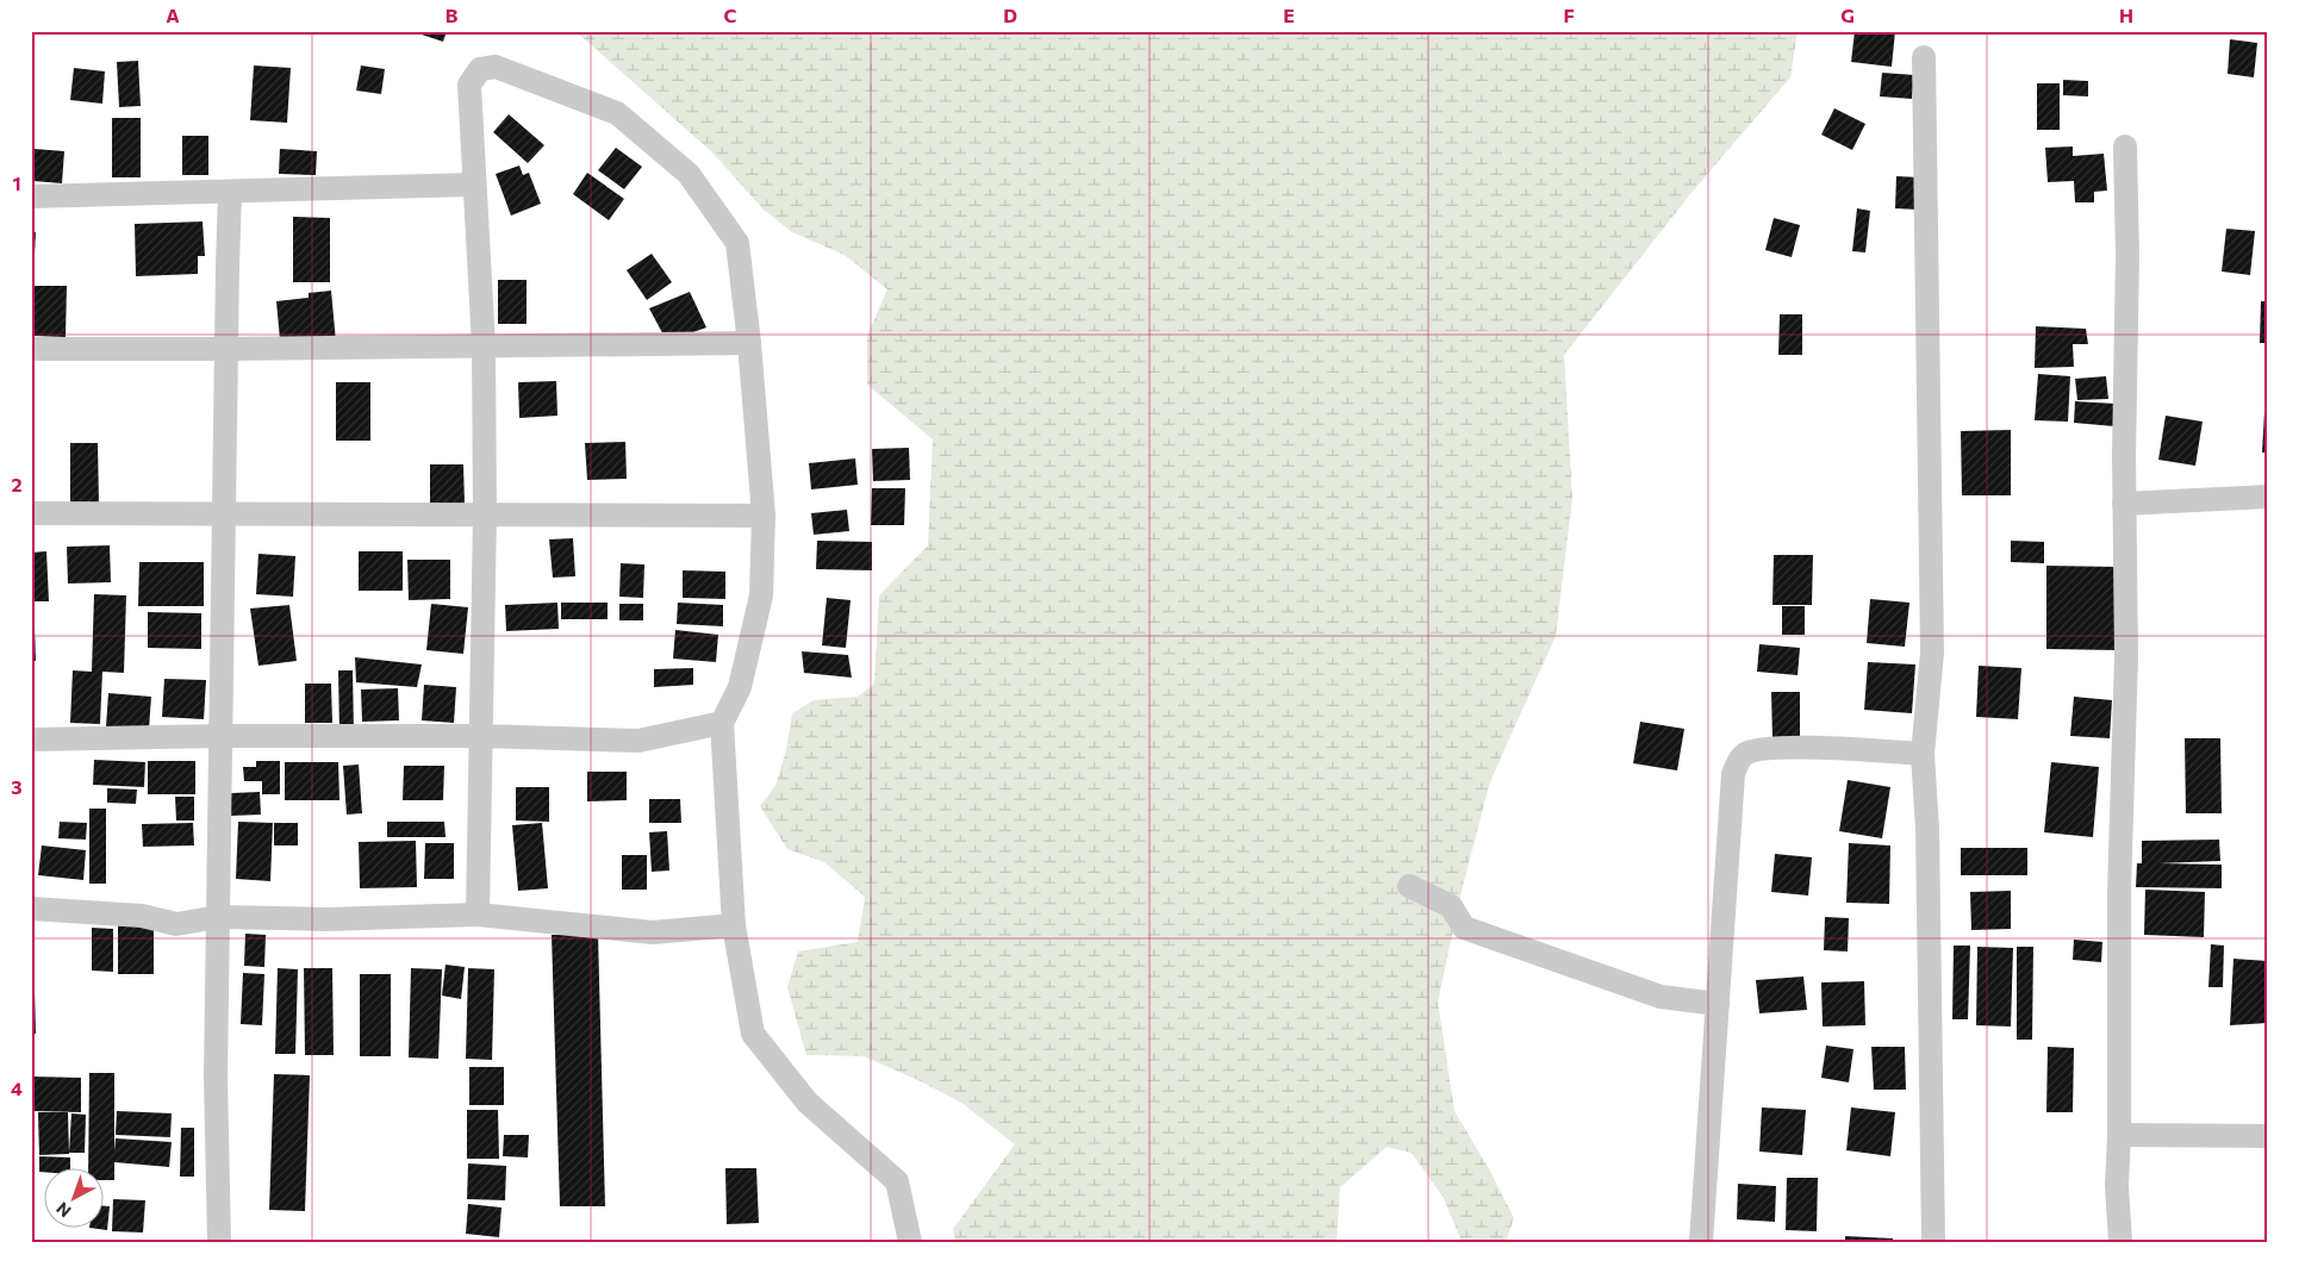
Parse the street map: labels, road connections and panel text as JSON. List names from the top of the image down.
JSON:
{
  "north": "bottom left",
  "grid": {
    "columns": [
      "A",
      "B",
      "C",
      "D",
      "E",
      "F",
      "G",
      "H"
    ],
    "rows": [
      "1",
      "2",
      "3",
      "4"
    ]
  }
}
